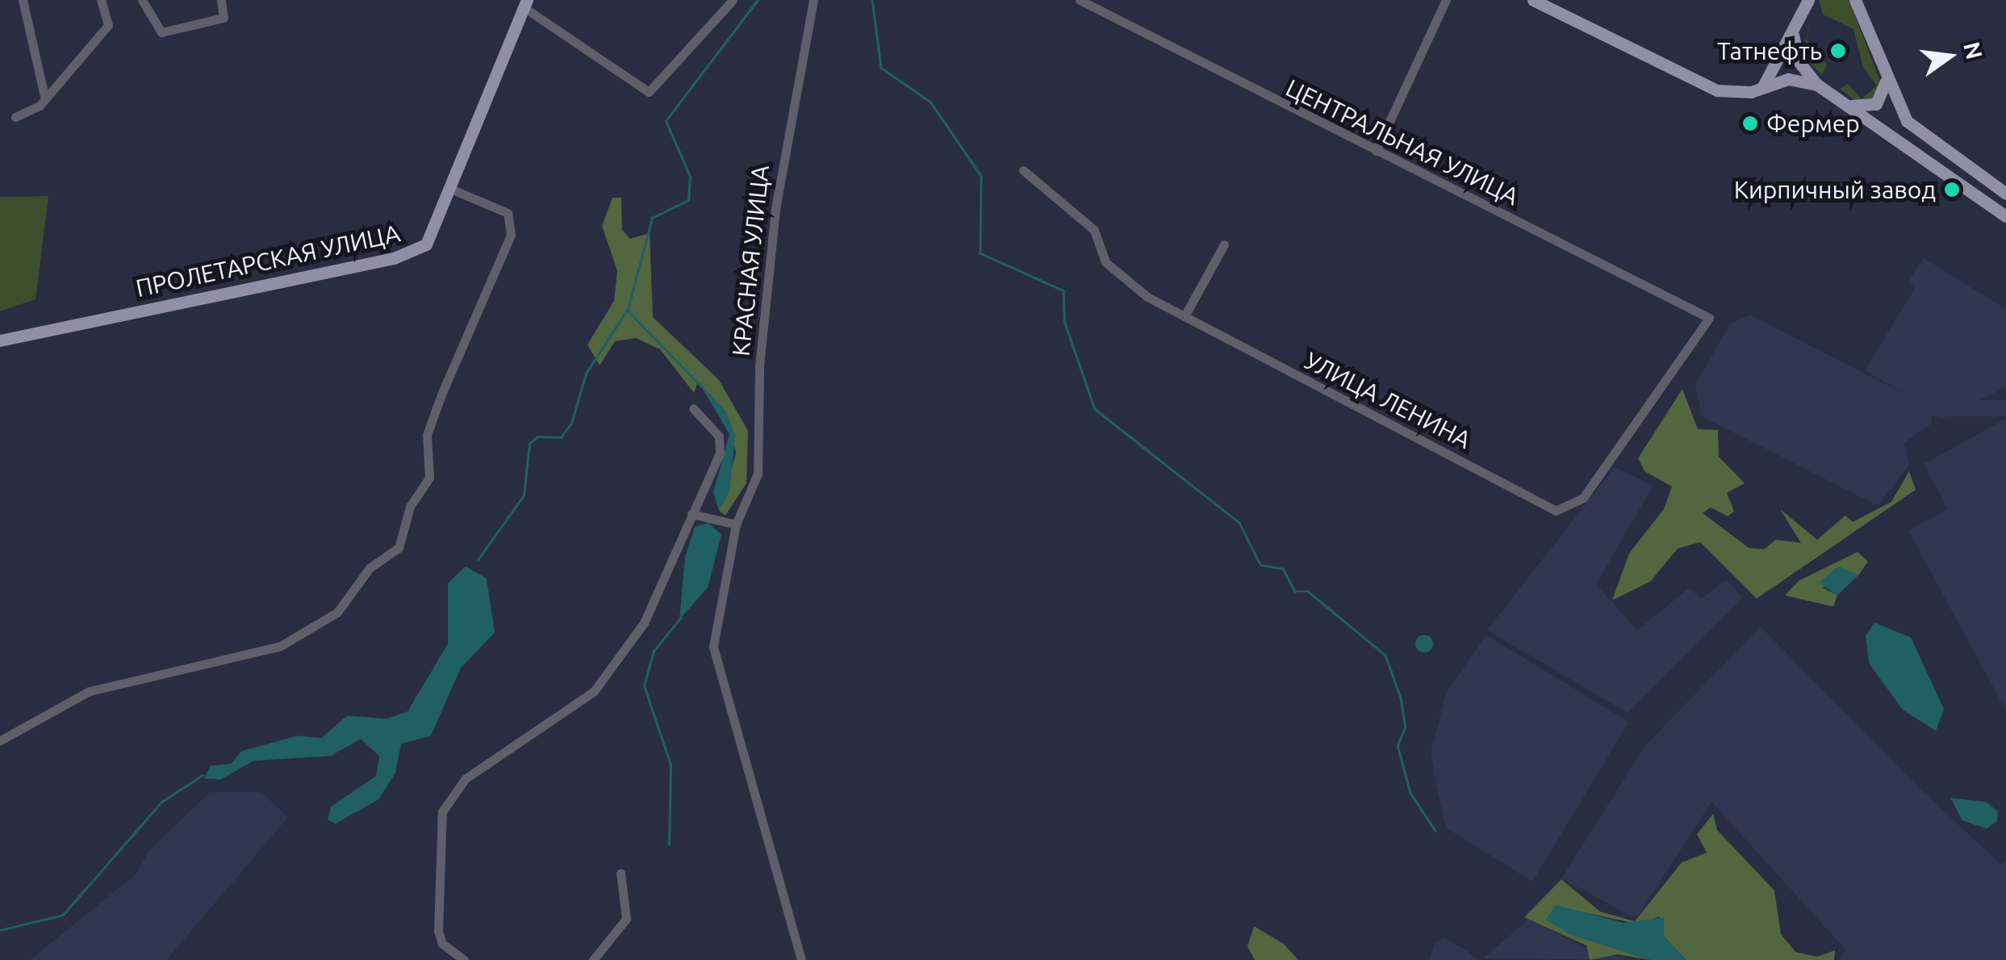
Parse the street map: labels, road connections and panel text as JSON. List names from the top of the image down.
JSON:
{
  "streets": {
    "main road": ["ПРОЛЕТАРСКАЯ УЛИЦА"],
    "street": ["ЦЕНТРАЛЬНАЯ УЛИЦА", "КРАСНАЯ УЛИЦА", "УЛИЦА ЛЕНИНА"]
  },
  "crossings": [
    ["ЦЕНТРАЛЬНАЯ УЛИЦА", "УЛИЦА ЛЕНИНА"]
  ],
  "places": ["Татнефть", "Фермер", "Кирпичный завод"],
  "north": "right"
}
